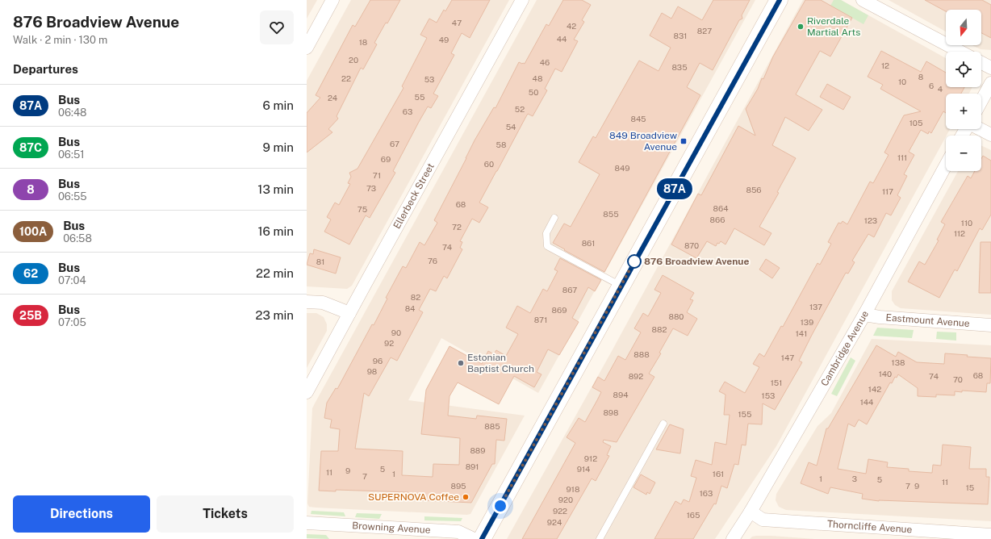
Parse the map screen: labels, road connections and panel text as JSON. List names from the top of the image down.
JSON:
{
  "streets": {
    "street": [
      "Ellerbeck Street",
      "Eastmount Avenue",
      "Cambridge Avenue",
      "Thorncliffe Avenue",
      "Browning Avenue"
    ]
  },
  "crossings": [
    ["Eastmount Avenue", "Cambridge Avenue"],
    ["Cambridge Avenue", "Thorncliffe Avenue"]
  ],
  "places": {
    "other": [
      "Riverdale Martial Arts",
      "876 Broadview Avenue",
      "Estonian Baptist Church",
      "SUPERNOVA Coffee"
    ],
    "transit": ["849 Broadview Avenue"]
  },
  "lines": ["bus line 87A"],
  "house_numbers": [
    "47",
    "42",
    "827",
    "831",
    "44",
    "49",
    "18",
    "20",
    "46",
    "12",
    "835",
    "8",
    "22",
    "48",
    "53",
    "10",
    "6",
    "4",
    "50",
    "55",
    "24",
    "52",
    "63",
    "845",
    "105",
    "54",
    "67",
    "58",
    "111",
    "69",
    "60",
    "849",
    "71",
    "73",
    "856",
    "117",
    "68",
    "864",
    "75",
    "855",
    "866",
    "123",
    "110",
    "72",
    "112",
    "861",
    "870",
    "74",
    "76",
    "81",
    "867",
    "82",
    "137",
    "84",
    "869",
    "880",
    "871",
    "139",
    "882",
    "90",
    "141",
    "92",
    "888",
    "147",
    "96",
    "138",
    "98",
    "140",
    "68",
    "892",
    "74",
    "70",
    "151",
    "142",
    "894",
    "153",
    "144",
    "898",
    "155",
    "885",
    "889",
    "912",
    "891",
    "5",
    "914",
    "9",
    "11",
    "1",
    "161",
    "7",
    "1",
    "3",
    "5",
    "11",
    "895",
    "7",
    "9",
    "15",
    "918",
    "163",
    "920",
    "922",
    "165",
    "924"
  ],
  "north": "bottom",
  "page": {
    "heading": [
      ["876 Broadview Avenue", "Walk · 2 min · 130 m"],
      "Departures"
    ],
    "on_map": "87A",
    "map_buttons": ["+", "−"],
    "list": [
      {
        "mark": "87A",
        "name": "Bus",
        "note": "06:48",
        "value": "6 min"
      },
      {
        "mark": "87C",
        "name": "Bus",
        "note": "06:51",
        "value": "9 min"
      },
      {
        "mark": "8",
        "name": "Bus",
        "note": "06:55",
        "value": "13 min"
      },
      {
        "mark": "100A",
        "name": "Bus",
        "note": "06:58",
        "value": "16 min"
      },
      {
        "mark": "62",
        "name": "Bus",
        "note": "07:04",
        "value": "22 min"
      },
      {
        "mark": "25B",
        "name": "Bus",
        "note": "07:05",
        "value": "23 min"
      }
    ],
    "buttons": ["Directions", "Tickets"]
  }
}
